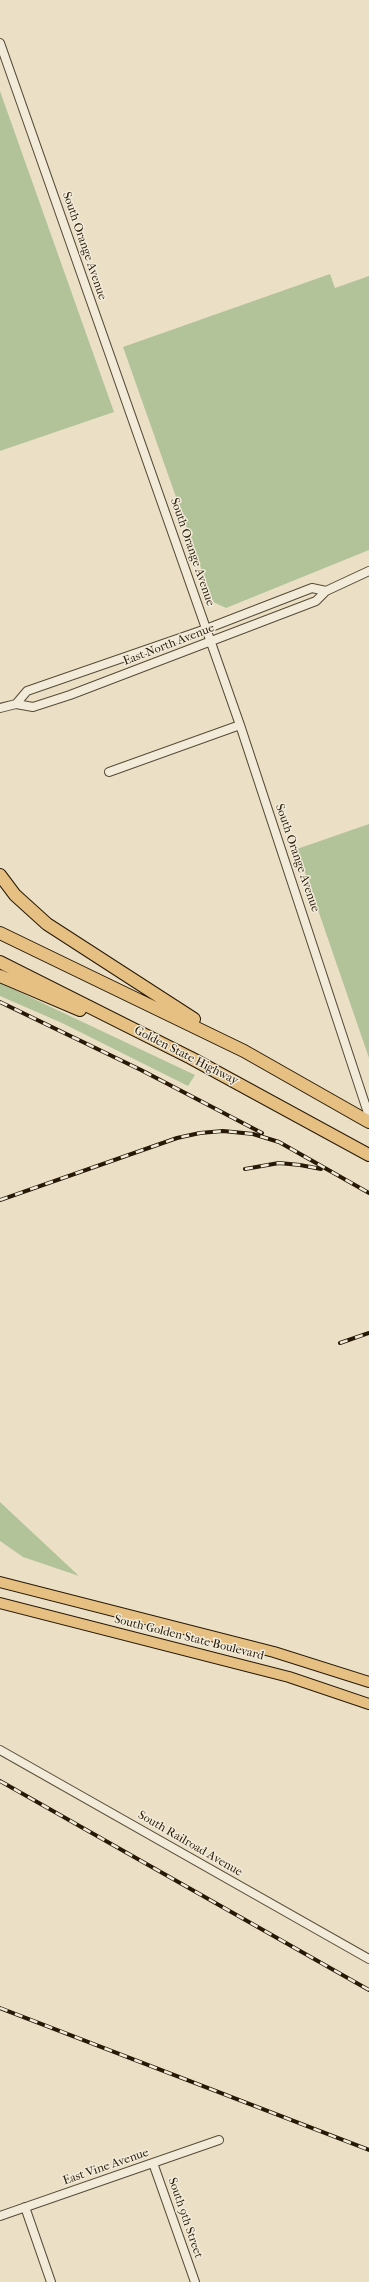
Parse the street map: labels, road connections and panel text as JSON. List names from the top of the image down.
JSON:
{
  "streets": {
    "highway": ["Golden State Highway"],
    "main road": ["South Golden State Boulevard"],
    "street": [
      "South Orange Avenue",
      "East North Avenue",
      "South Railroad Avenue",
      "East Vine Avenue",
      "South 9th Street"
    ]
  },
  "crossings": [
    ["South Orange Avenue", "East North Avenue"],
    ["East Vine Avenue", "South 9th Street"]
  ]
}
